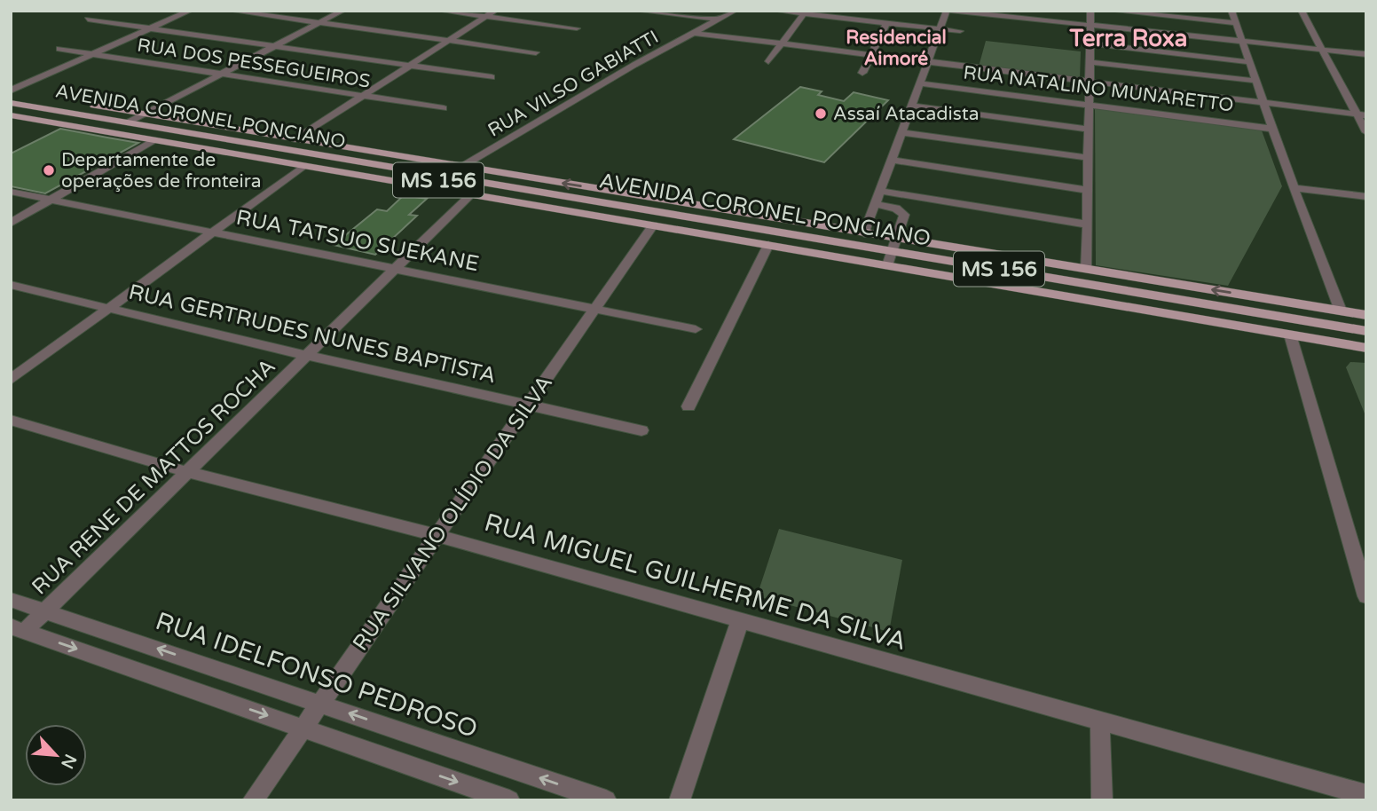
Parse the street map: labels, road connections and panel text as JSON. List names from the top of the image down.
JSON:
{
  "streets": {
    "main road": ["AVENIDA CORONEL PONCIANO", "MS 156"],
    "street": [
      "RUA DOS PESSEGUEIROS",
      "RUA VILSO GABIATTI",
      "RUA NATALINO MUNARETTO",
      "RUA TATSUO SUEKANE",
      "RUA GERTRUDES NUNES BAPTISTA",
      "RUA RENE DE MATTOS ROCHA",
      "RUA SILVANO OLÍDIO DA SILVA",
      "RUA MIGUEL GUILHERME DA SILVA",
      "RUA IDELFONSO PEDROSO"
    ]
  },
  "crossings": [
    ["RUA VILSO GABIATTI", "MS 156"],
    ["RUA TATSUO SUEKANE", "RUA RENE DE MATTOS ROCHA"],
    ["RUA TATSUO SUEKANE", "RUA SILVANO OLÍDIO DA SILVA"],
    ["RUA GERTRUDES NUNES BAPTISTA", "RUA RENE DE MATTOS ROCHA"],
    ["RUA GERTRUDES NUNES BAPTISTA", "RUA SILVANO OLÍDIO DA SILVA"],
    ["RUA RENE DE MATTOS ROCHA", "RUA MIGUEL GUILHERME DA SILVA"],
    ["RUA RENE DE MATTOS ROCHA", "RUA IDELFONSO PEDROSO"],
    ["RUA SILVANO OLÍDIO DA SILVA", "RUA MIGUEL GUILHERME DA SILVA"],
    ["RUA SILVANO OLÍDIO DA SILVA", "RUA IDELFONSO PEDROSO"]
  ],
  "districts": ["Residencial Aimoré", "Terra Roxa"],
  "places": ["Assaí Atacadista", "Departamente de operações de fronteira"],
  "north": "bottom right"
}
